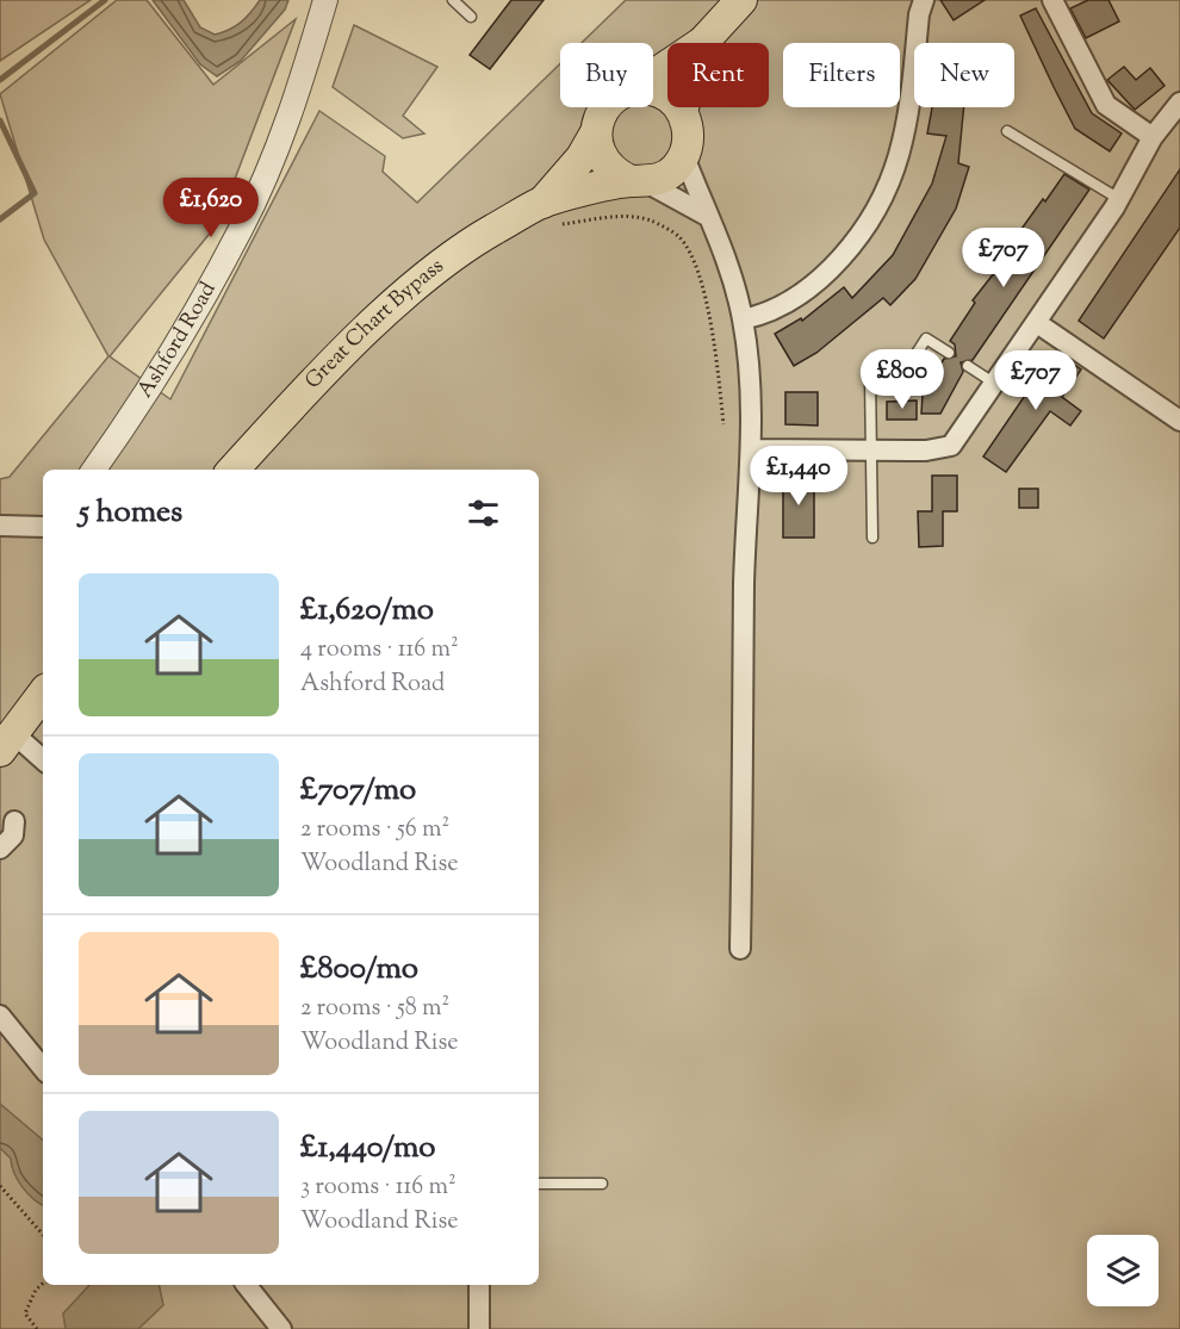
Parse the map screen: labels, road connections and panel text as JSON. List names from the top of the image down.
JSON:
{
  "streets": {
    "main road": ["Great Chart Bypass"],
    "street": ["Ashford Road"]
  },
  "page": {
    "chip": [
      "Buy",
      "Rent",
      "Filters",
      "New"
    ],
    "price": [
      "£1,620",
      "£707",
      "£800",
      "£707",
      "£1,440"
    ],
    "heading": "5 homes",
    "list": [
      {
        "name": "£1,620/mo",
        "note": "4 rooms · 116 m² · Ashford Road"
      },
      {
        "name": "£707/mo",
        "note": "2 rooms · 56 m² · Woodland Rise"
      },
      {
        "name": "£800/mo",
        "note": "2 rooms · 58 m² · Woodland Rise"
      },
      {
        "name": "£1,440/mo",
        "note": "3 rooms · 116 m² · Woodland Rise"
      }
    ]
  }
}
